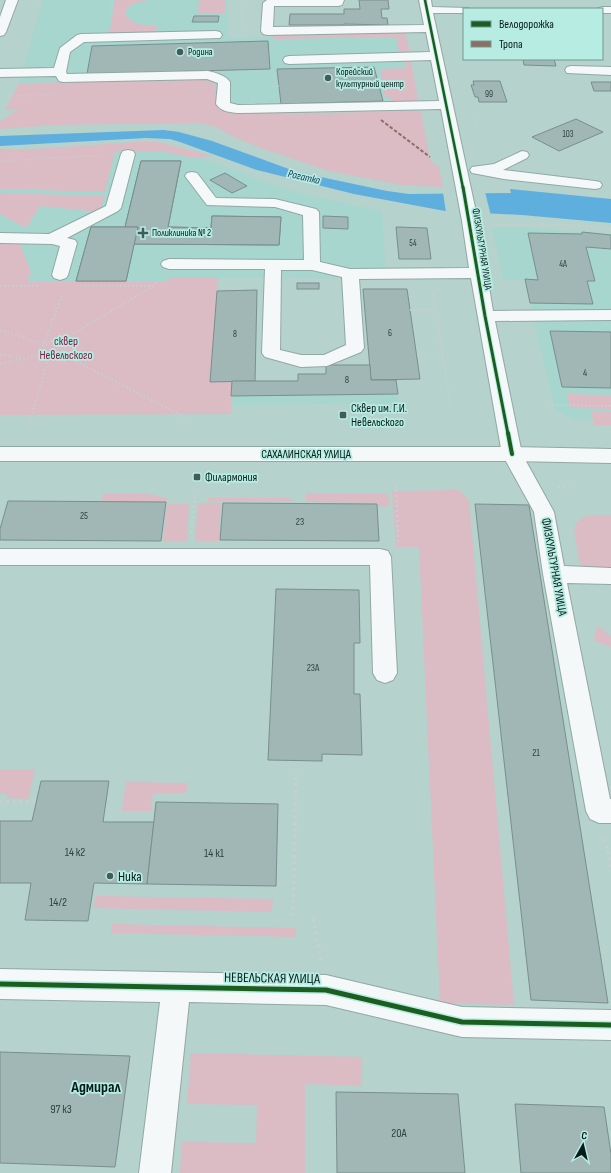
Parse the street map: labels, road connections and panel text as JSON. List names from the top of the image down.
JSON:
{
  "streets": {
    "street": ["ФИЗКУЛЬТУРНАЯ УЛИЦА", "САХАЛИНСКАЯ УЛИЦА", "НЕВЕЛЬСКАЯ УЛИЦА"]
  },
  "crossings": [
    ["ФИЗКУЛЬТУРНАЯ УЛИЦА", "САХАЛИНСКАЯ УЛИЦА"]
  ],
  "districts": ["Адмирал"],
  "water": ["Рогатка"],
  "parks": ["сквер Невельского"],
  "places": {
    "other": ["Родина", "Корейский культурный центр", "Ника"],
    "health": ["Поликлиника № 2"],
    "transit": ["Сквер им. Г.И. Невельского", "Филармония"]
  },
  "house_numbers": [
    "99",
    "103",
    "54",
    "4А",
    "6",
    "8",
    "4",
    "8",
    "25",
    "23",
    "23А",
    "21",
    "14 к2",
    "14 к1",
    "14/2",
    "97 к3",
    "20А"
  ],
  "legend": ["Велодорожка", "Тропа"],
  "north": "top"
}
